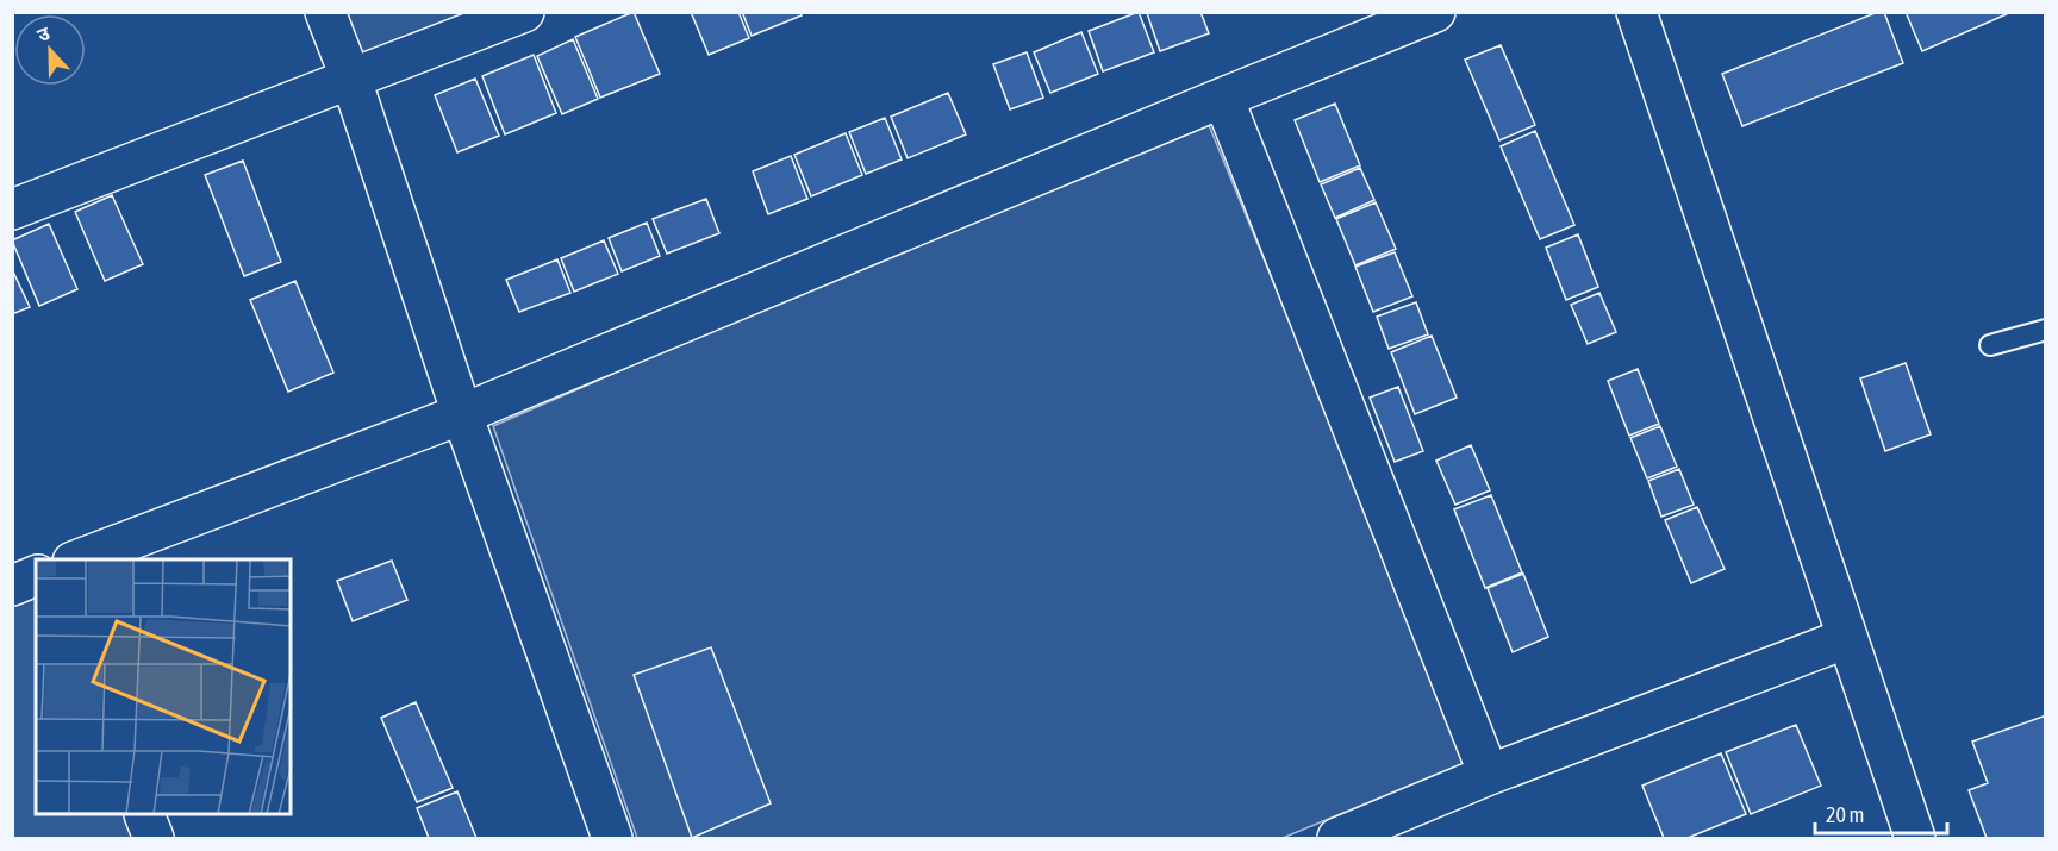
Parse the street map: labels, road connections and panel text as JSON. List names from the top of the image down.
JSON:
{
  "scale_bar": "20 m",
  "north": "top"
}
